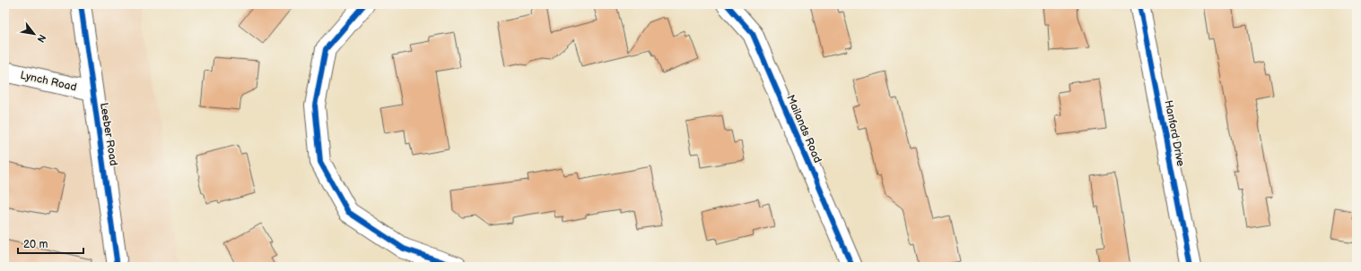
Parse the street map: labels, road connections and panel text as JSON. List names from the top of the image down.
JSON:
{
  "streets": {
    "street": [
      "Lynch Road",
      "Mailands Road",
      "Hanford Drive",
      "Leeber Road"
    ]
  },
  "crossings": [
    ["Lynch Road", "Leeber Road"]
  ],
  "scale_bar": "20 m",
  "north": "bottom right"
}
